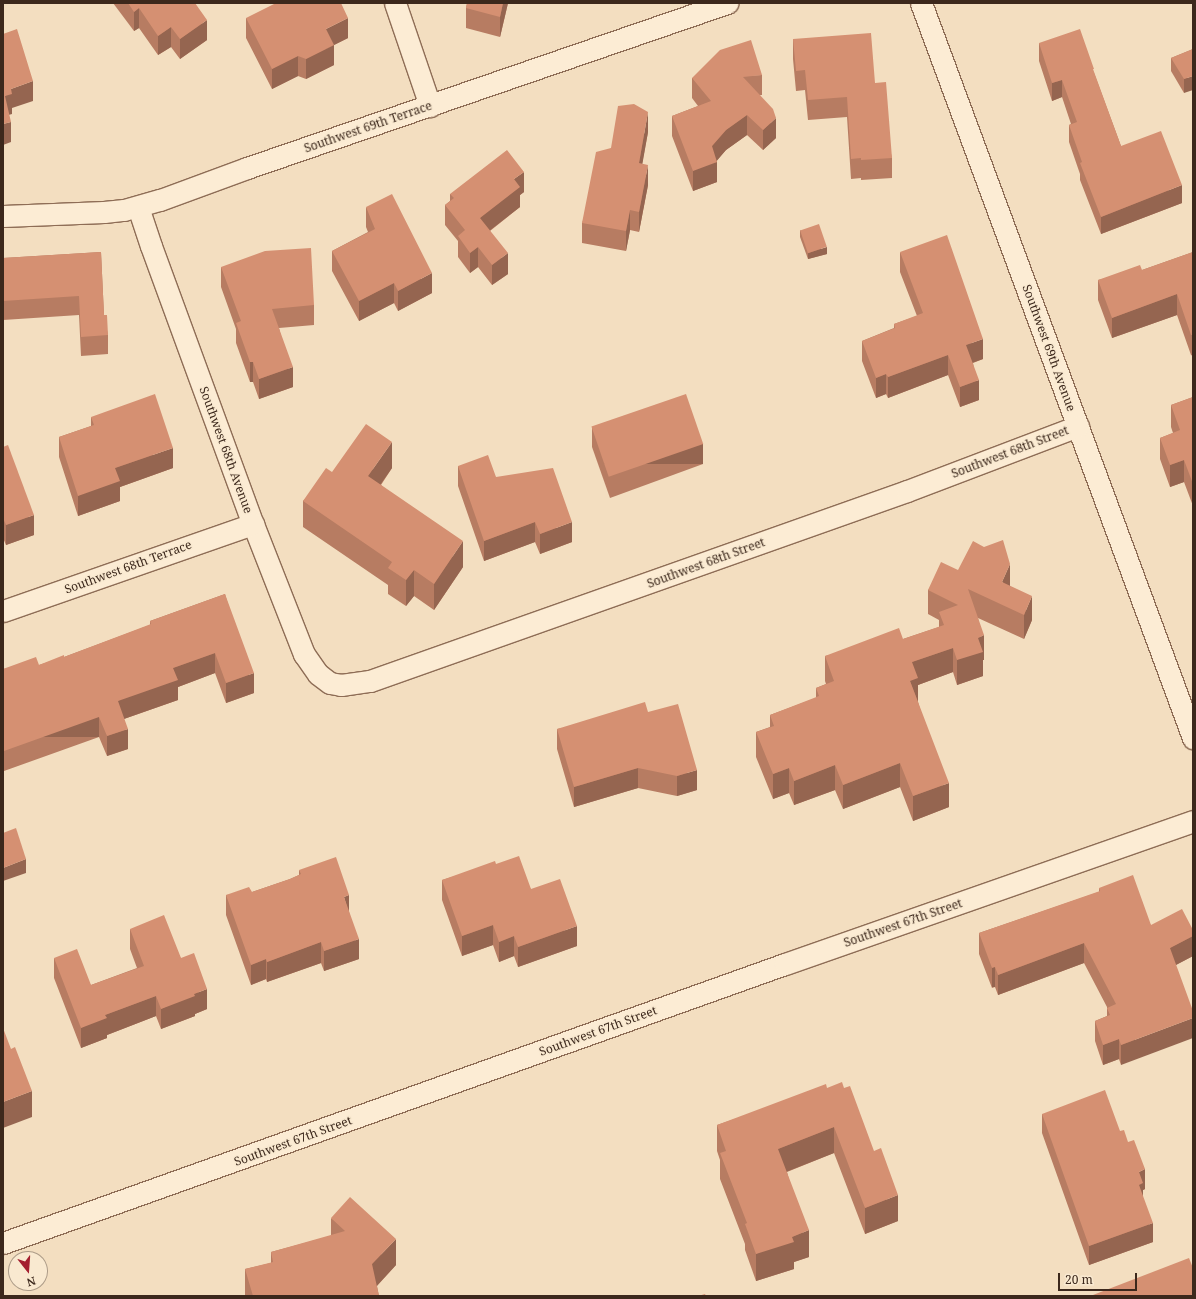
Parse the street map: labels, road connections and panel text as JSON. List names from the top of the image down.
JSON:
{
  "streets": {
    "street": [
      "Southwest 69th Terrace",
      "Southwest 69th Avenue",
      "Southwest 68th Avenue",
      "Southwest 68th Street",
      "Southwest 68th Terrace",
      "Southwest 67th Street"
    ]
  },
  "crossings": [
    ["Southwest 69th Terrace", "Southwest 68th Avenue"],
    ["Southwest 69th Avenue", "Southwest 68th Street"],
    ["Southwest 68th Avenue", "Southwest 68th Street"],
    ["Southwest 68th Avenue", "Southwest 68th Terrace"]
  ],
  "scale_bar": "20 m",
  "north": "bottom"
}
